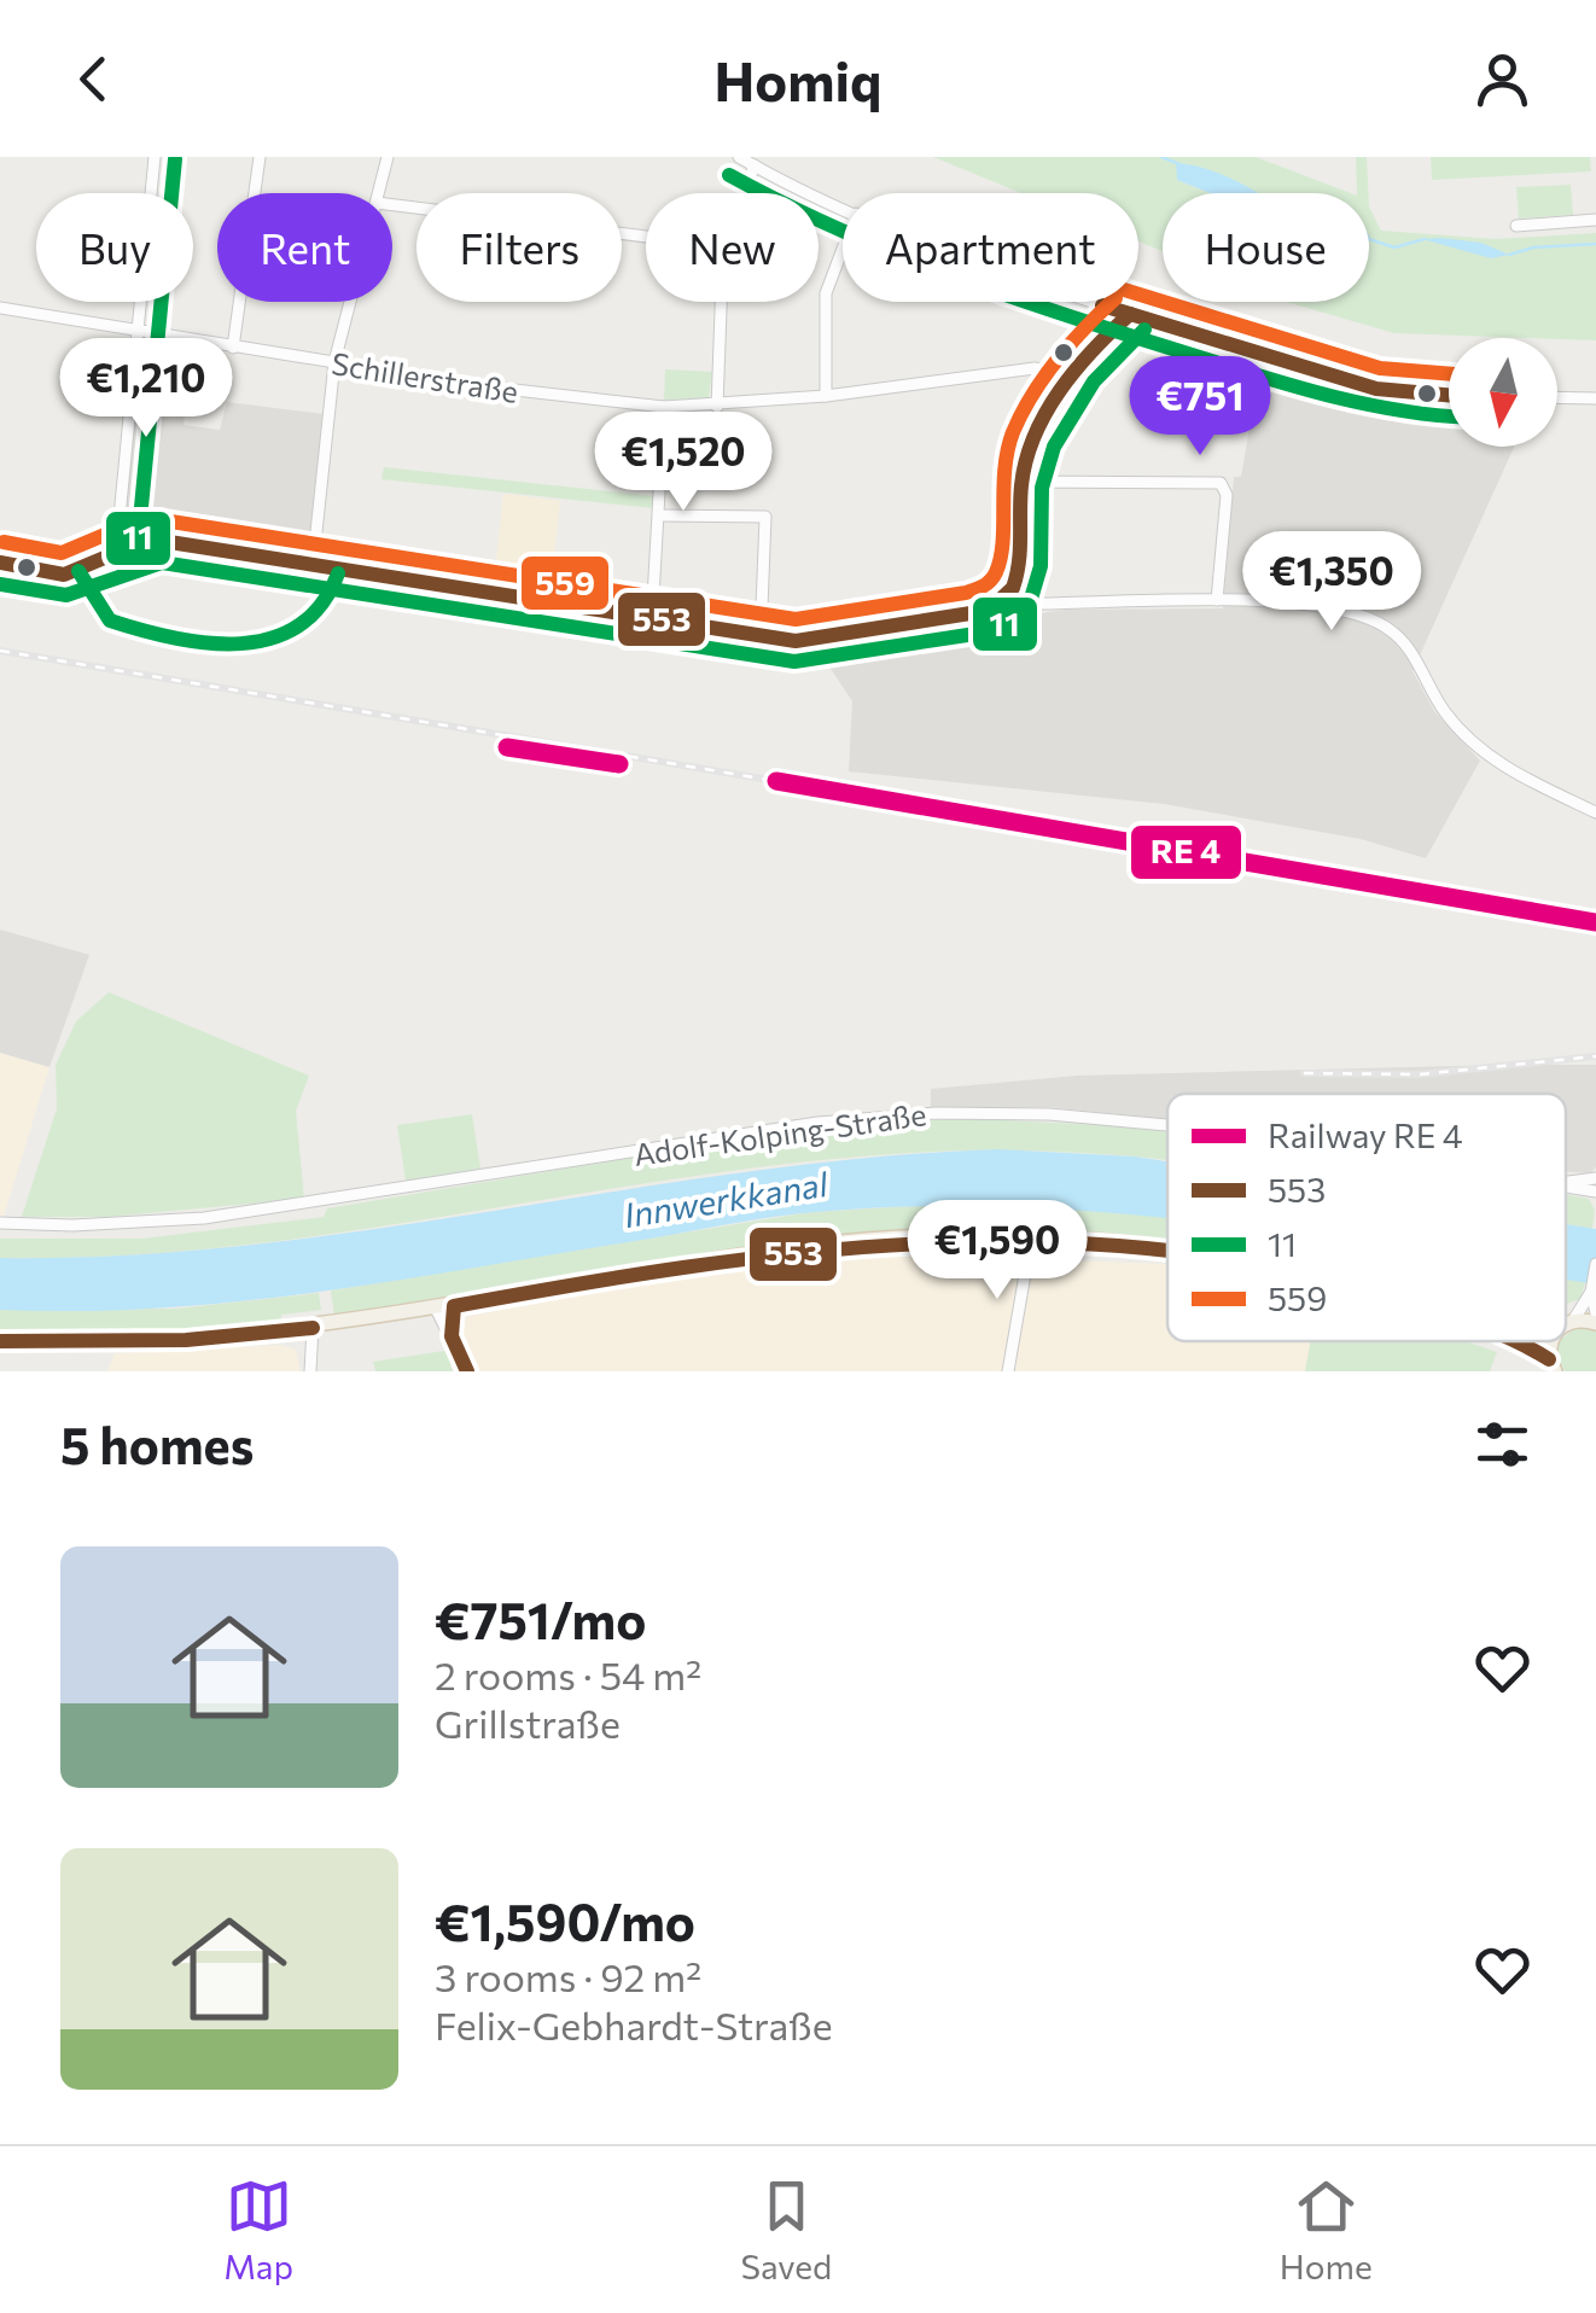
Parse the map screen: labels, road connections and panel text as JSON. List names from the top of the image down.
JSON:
{
  "streets": {
    "street": ["Schillerstraße", "Adolf-Kolping-Straße"]
  },
  "water": ["Innwerkkanal"],
  "lines": ["transit line 11", "transit line 559", "transit line 553"],
  "legend": [
    "Railway RE 4",
    "553",
    "11",
    "559"
  ],
  "north": "bottom",
  "page": {
    "header": "Homiq",
    "chip": [
      "Buy",
      "Rent",
      "Filters",
      "New",
      "Apartment",
      "House"
    ],
    "price": [
      "€1,210",
      "€751",
      "€1,520",
      "€1,350",
      "€1,590"
    ],
    "heading": "5 homes",
    "list": [
      {
        "name": "€751/mo",
        "note": "2 rooms · 54 m² · Grillstraße"
      },
      {
        "name": "€1,590/mo",
        "note": "3 rooms · 92 m² · Felix-Gebhardt-Straße"
      }
    ],
    "tabs": ["Map", "Saved", "Home"]
  }
}
